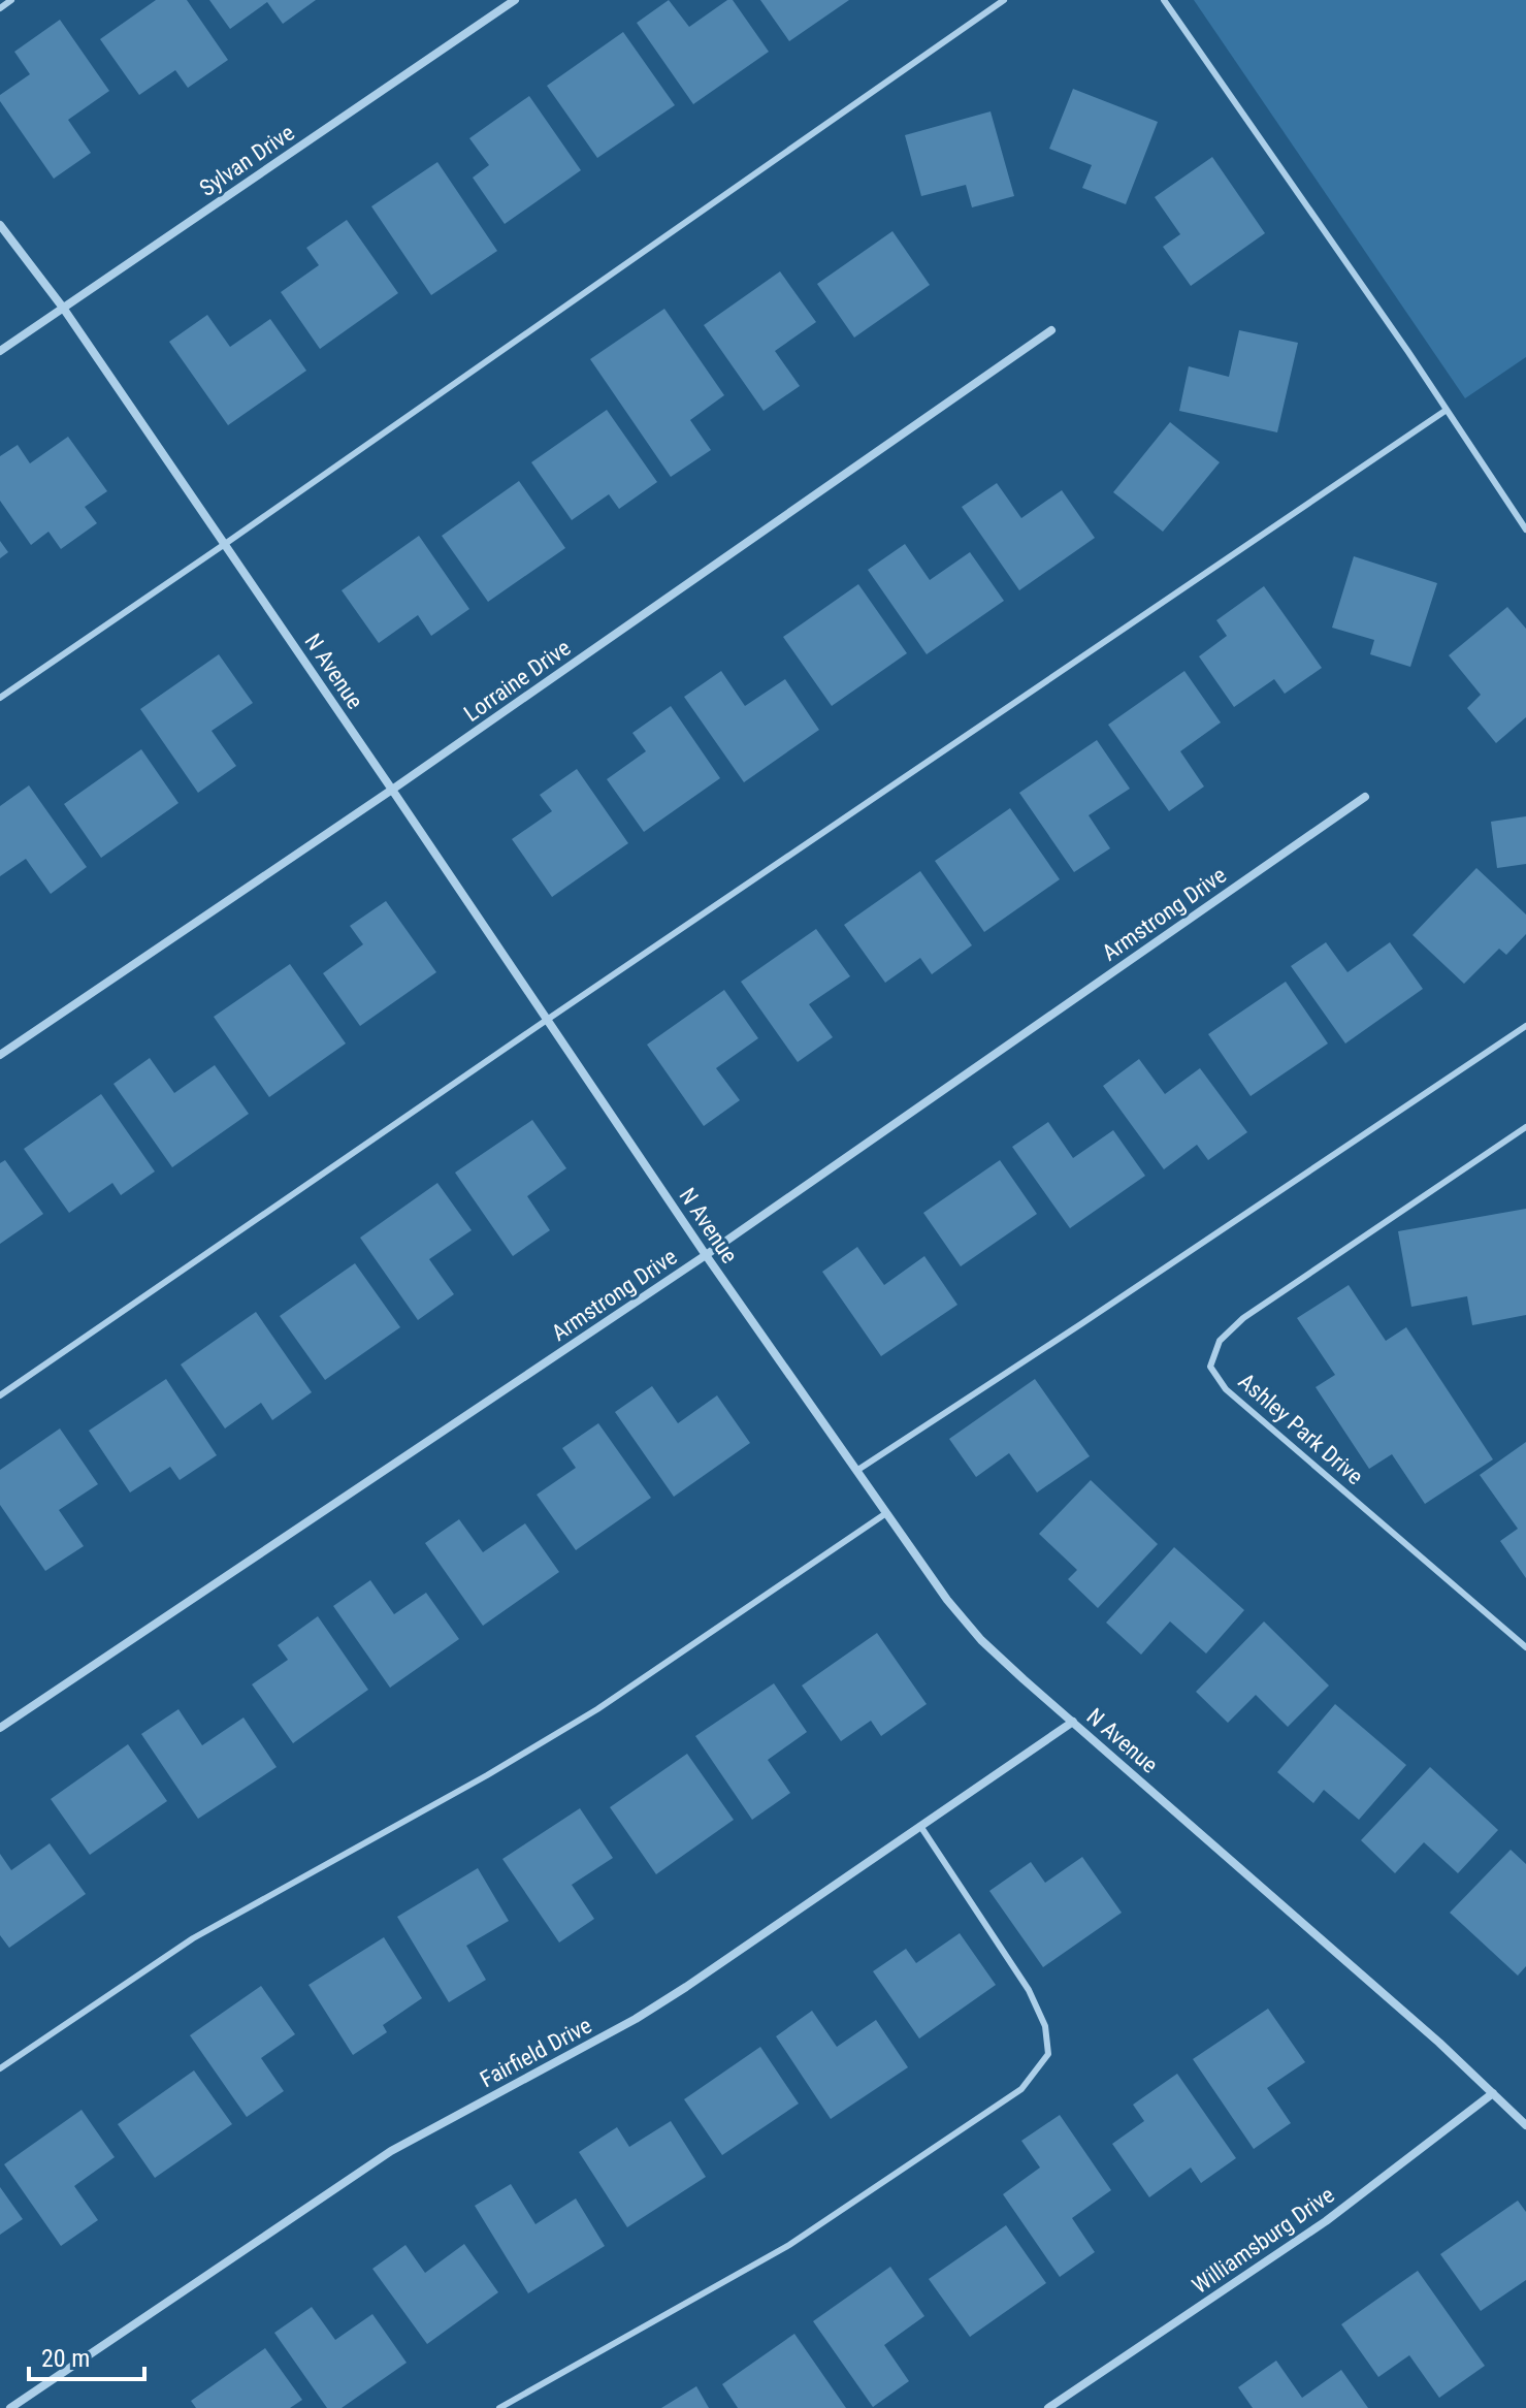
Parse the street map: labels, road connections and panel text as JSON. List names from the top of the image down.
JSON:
{
  "streets": {
    "street": [
      "Sylvan Drive",
      "N Avenue",
      "Lorraine Drive",
      "Armstrong Drive",
      "Fairfield Drive",
      "Williamsburg Drive"
    ],
    "lane": ["Ashley Park Drive"]
  },
  "crossings": [
    ["Sylvan Drive", "N Avenue"],
    ["N Avenue", "Lorraine Drive"],
    ["N Avenue", "Armstrong Drive"],
    ["N Avenue", "Fairfield Drive"],
    ["N Avenue", "Williamsburg Drive"]
  ],
  "scale_bar": "20 m"
}
